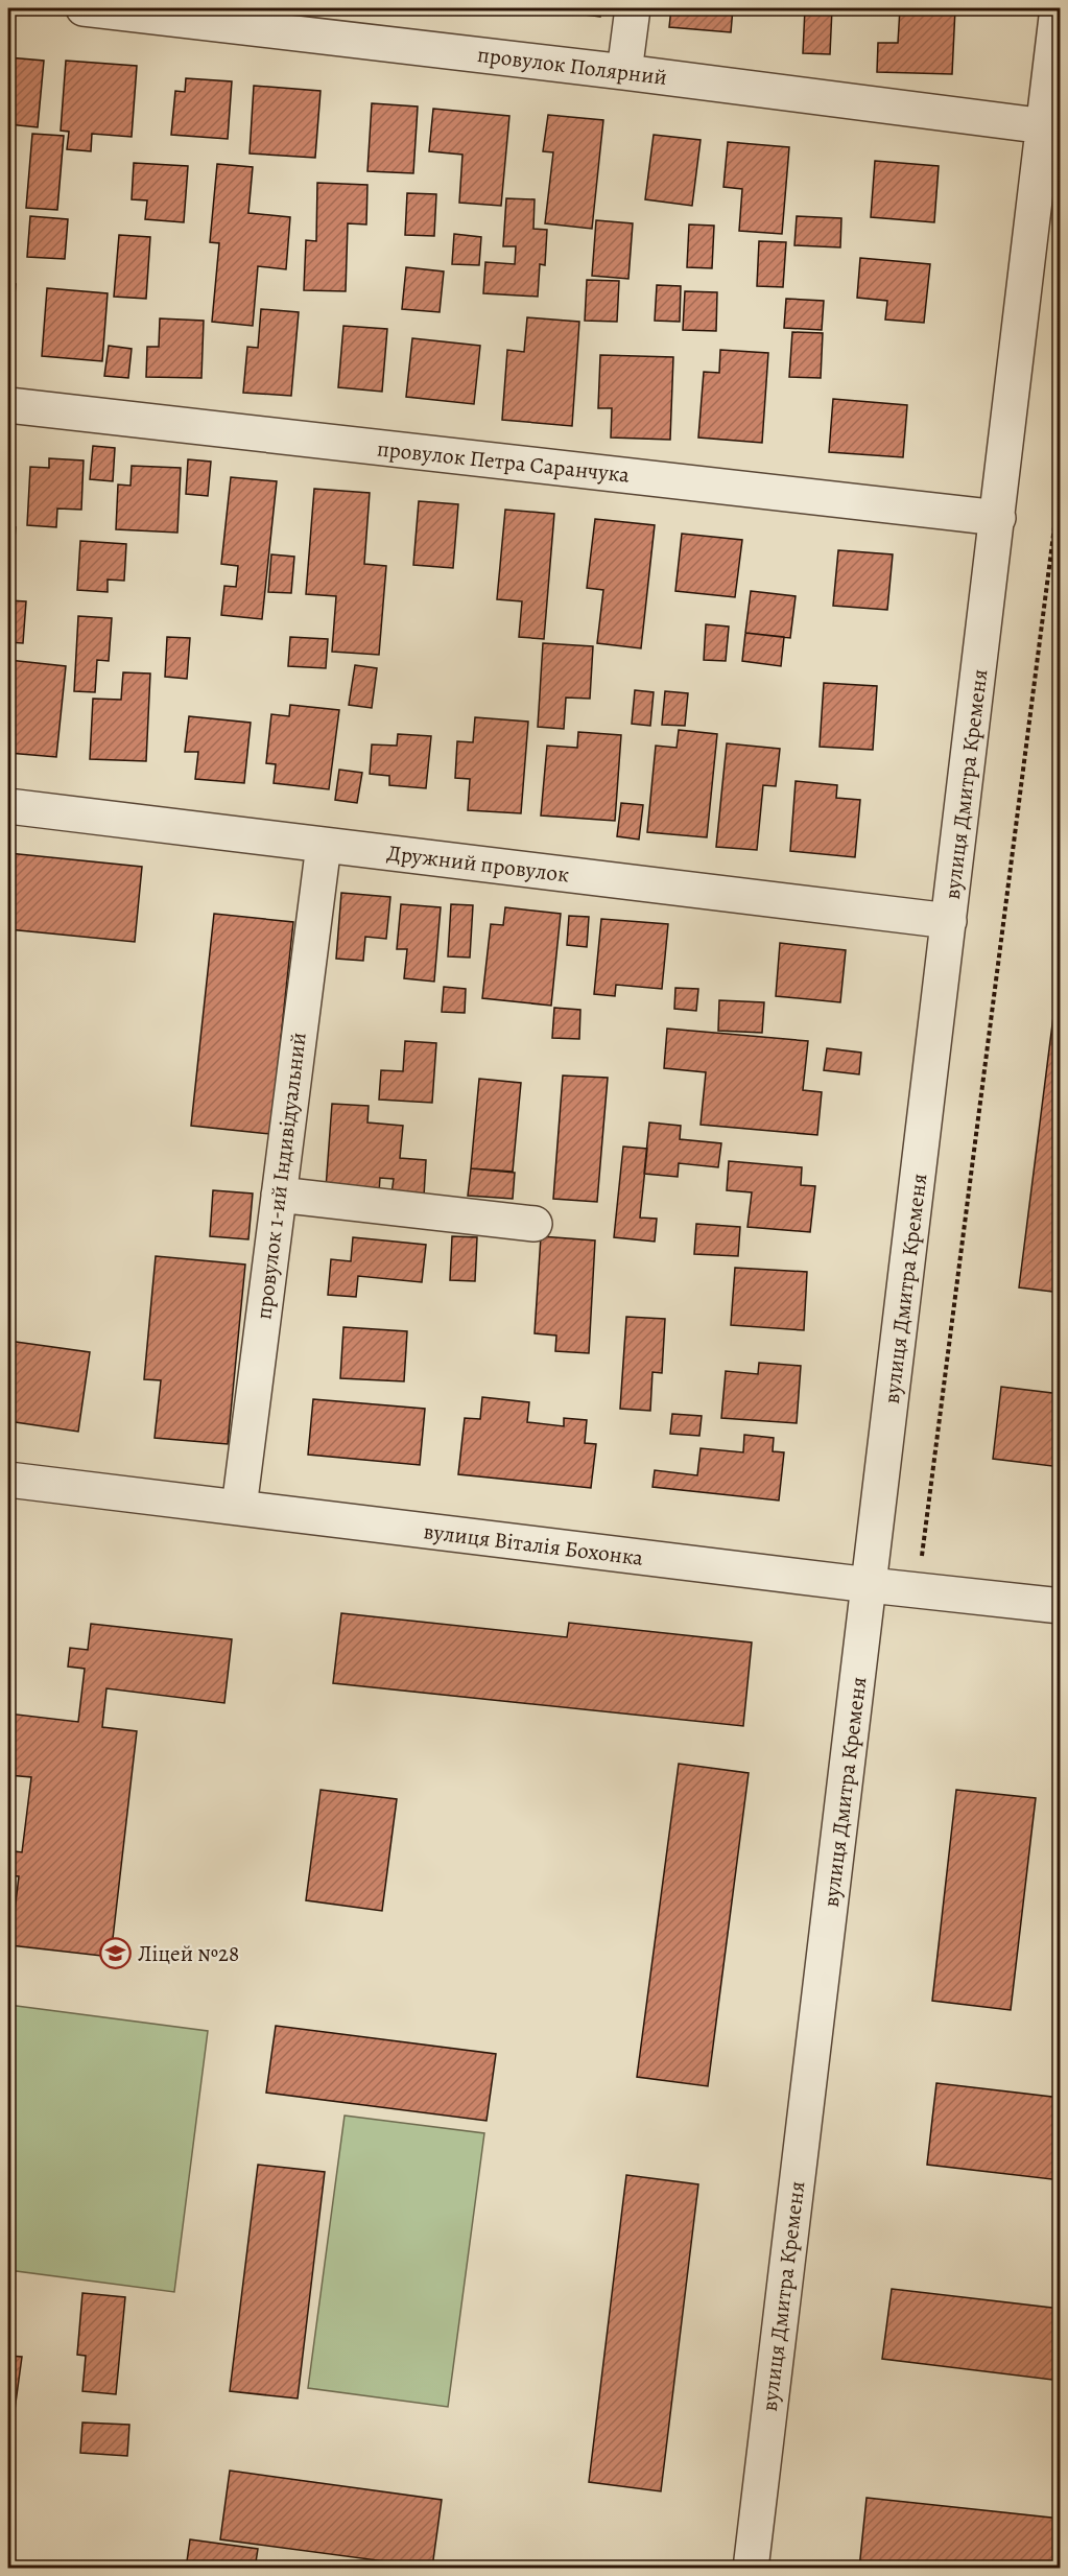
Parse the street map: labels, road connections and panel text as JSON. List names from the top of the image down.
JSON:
{
  "streets": {
    "street": [
      "провулок Полярний",
      "провулок Петра Саранчука",
      "вулиця Дмитра Кременя",
      "Дружний провулок",
      "провулок 1-ий Індивідуальний",
      "вулиця Віталія Бохонка"
    ]
  },
  "crossings": [
    ["провулок Полярний", "вулиця Дмитра Кременя"],
    ["провулок Петра Саранчука", "вулиця Дмитра Кременя"],
    ["вулиця Дмитра Кременя", "Дружний провулок"],
    ["вулиця Дмитра Кременя", "вулиця Віталія Бохонка"],
    ["Дружний провулок", "провулок 1-ий Індивідуальний"],
    ["провулок 1-ий Індивідуальний", "вулиця Віталія Бохонка"]
  ],
  "places": {
    "school or university": ["Ліцей №28"]
  }
}
